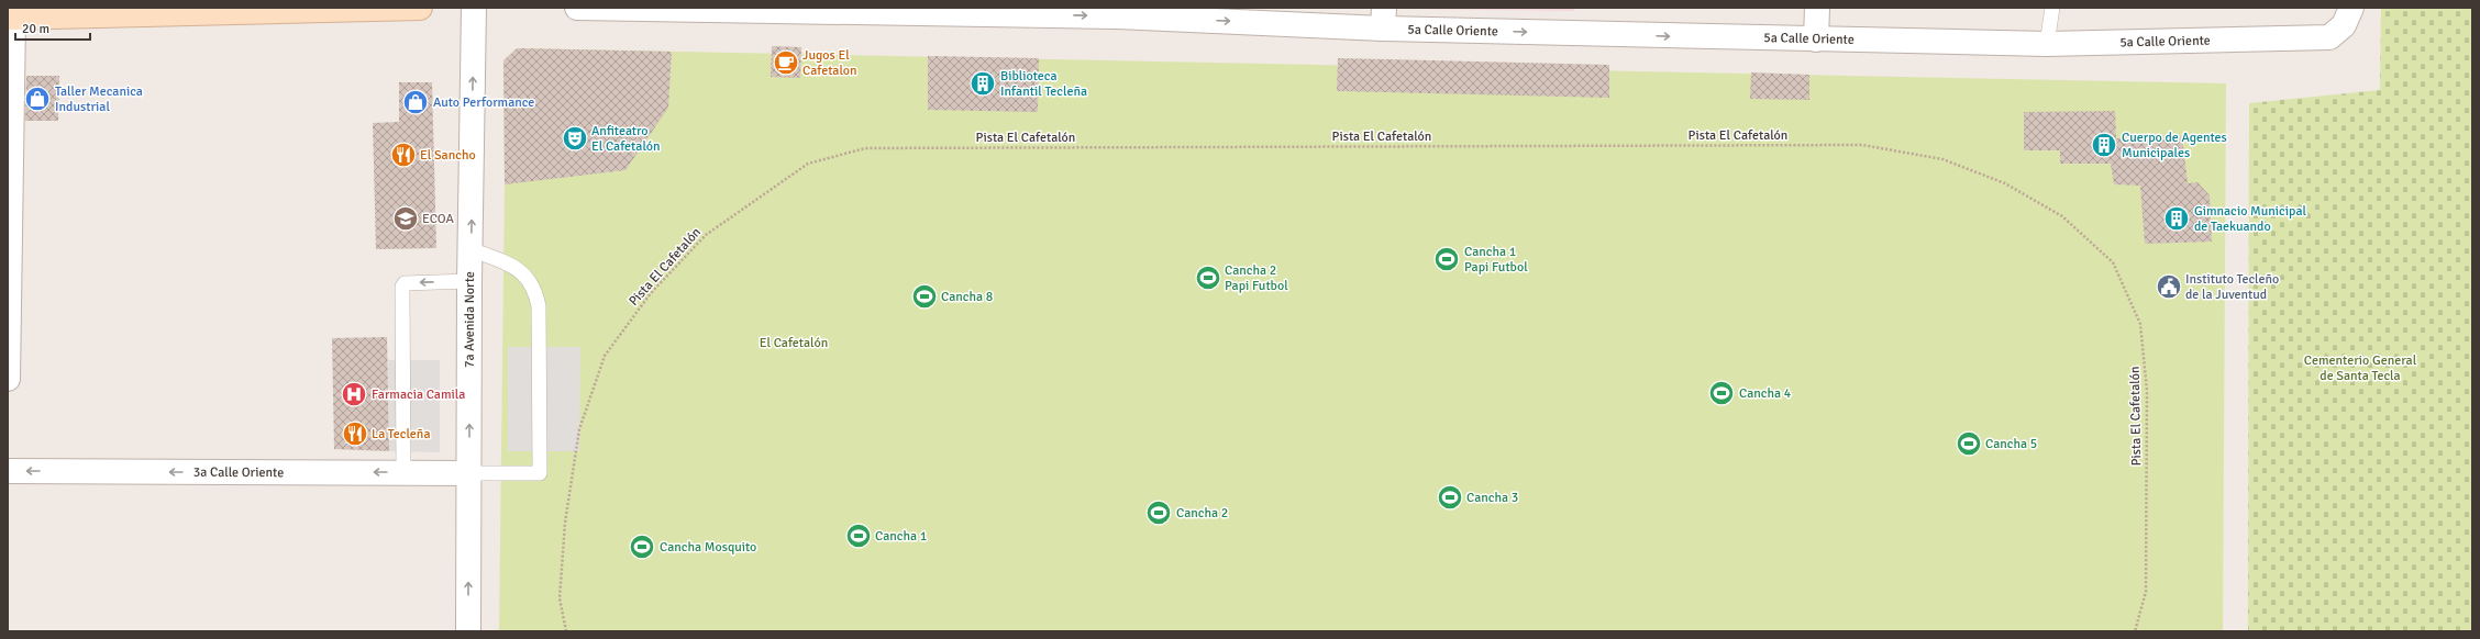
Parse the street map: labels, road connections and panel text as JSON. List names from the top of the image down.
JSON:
{
  "streets": {
    "street": ["5a Calle Oriente", "7a Avenida Norte", "3a Calle Oriente"],
    "path": ["Pista El Cafetalón"]
  },
  "crossings": [
    ["7a Avenida Norte", "3a Calle Oriente"]
  ],
  "one_way": ["5a Calle Oriente", "7a Avenida Norte", "3a Calle Oriente"],
  "parks": ["El Cafetalón", "Cementerio General de Santa Tecla"],
  "places": {
    "cafe": ["Jugos El Cafetalon"],
    "building": ["Biblioteca Infantil Tecleña", "Cuerpo de Agentes Municipales", "Gimnacio Municipal de Taekuando"],
    "shop": ["Taller Mecanica Industrial", "Auto Performance"],
    "theatre": ["Anfiteatro El Cafetalón"],
    "restaurant": ["El Sancho", "La Tecleña"],
    "school or university": ["ECOA"],
    "sports": [
      "Cancha 1 Papi Futbol",
      "Cancha 2 Papi Futbol",
      "Cancha 8",
      "Cancha 4",
      "Cancha 5",
      "Cancha 3",
      "Cancha 2",
      "Cancha 1",
      "Cancha Mosquito"
    ],
    "public building": ["Instituto Tecleño de la Juventud"],
    "hospital": ["Farmacia Camila"]
  },
  "scale_bar": "20 m"
}
